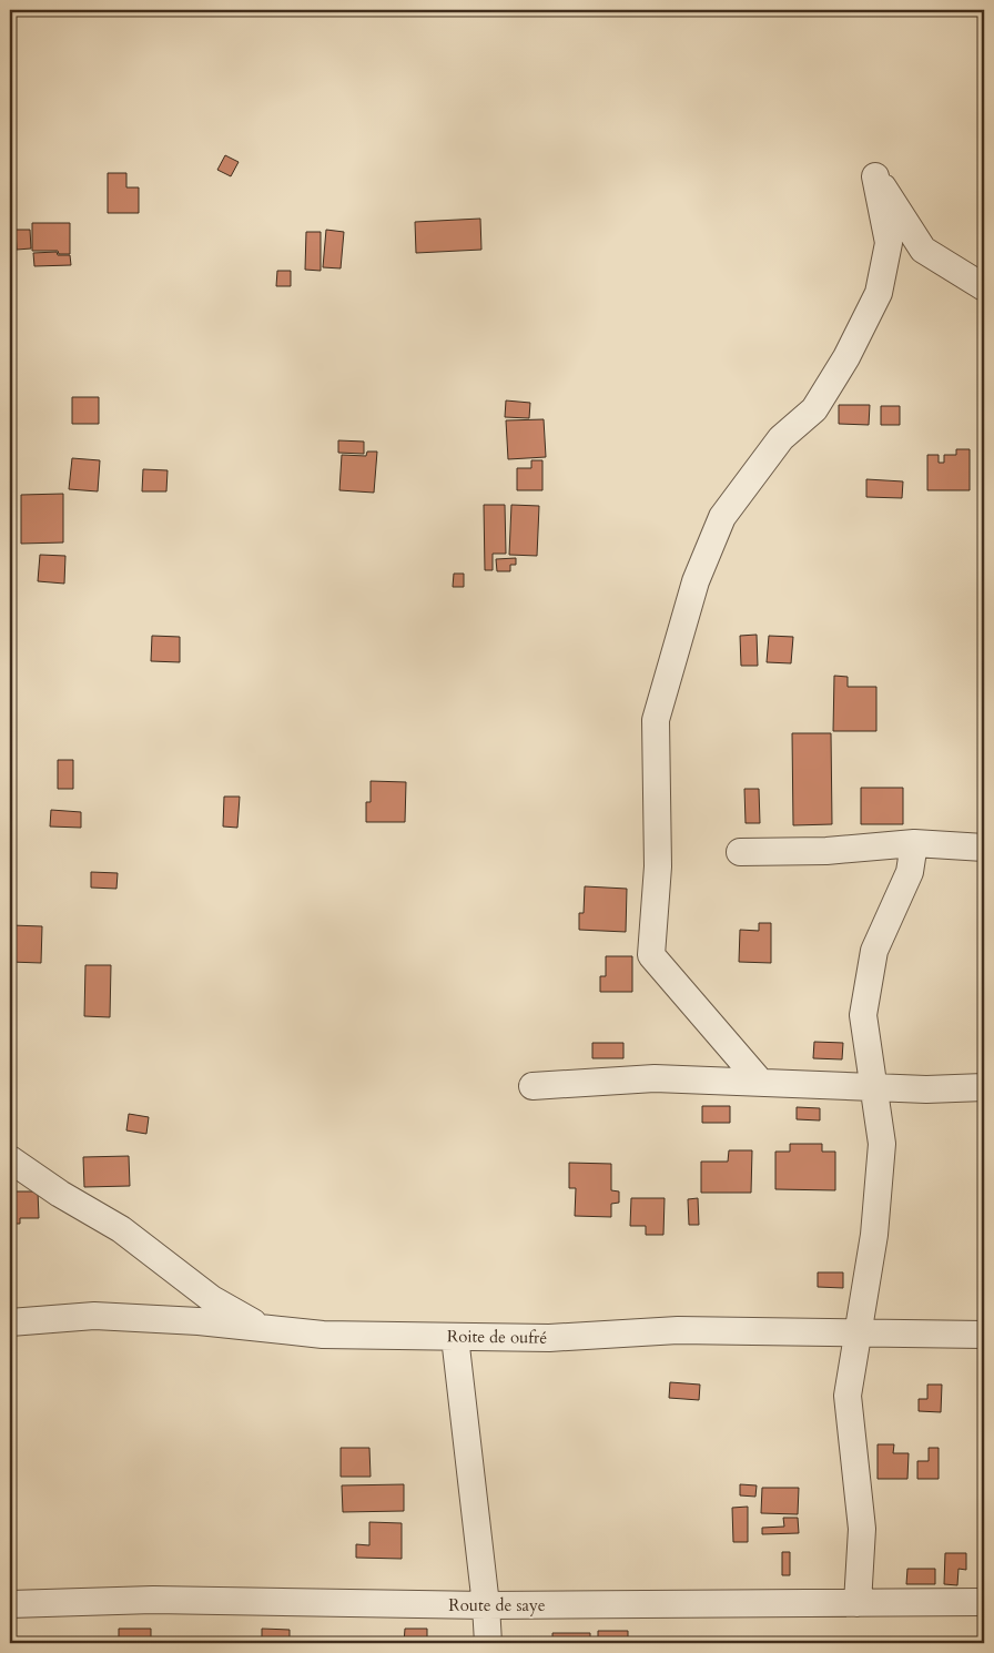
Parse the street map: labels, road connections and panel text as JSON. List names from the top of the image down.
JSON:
{
  "streets": {
    "street": ["Roite de oufré", "Route de saye"]
  }
}
